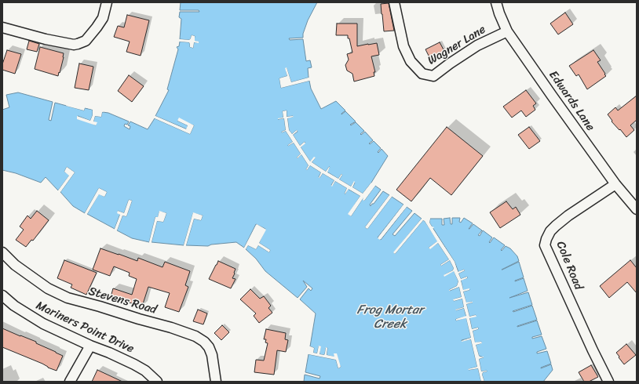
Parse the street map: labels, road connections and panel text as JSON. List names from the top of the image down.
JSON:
{
  "streets": {
    "street": [
      "Wagner Lane",
      "Edwards Lane",
      "Cole Road",
      "Stevens Road",
      "Mariners Point Drive"
    ]
  },
  "crossings": [
    ["Wagner Lane", "Edwards Lane"],
    ["Edwards Lane", "Cole Road"]
  ],
  "water": ["Frog Mortar Creek"]
}
